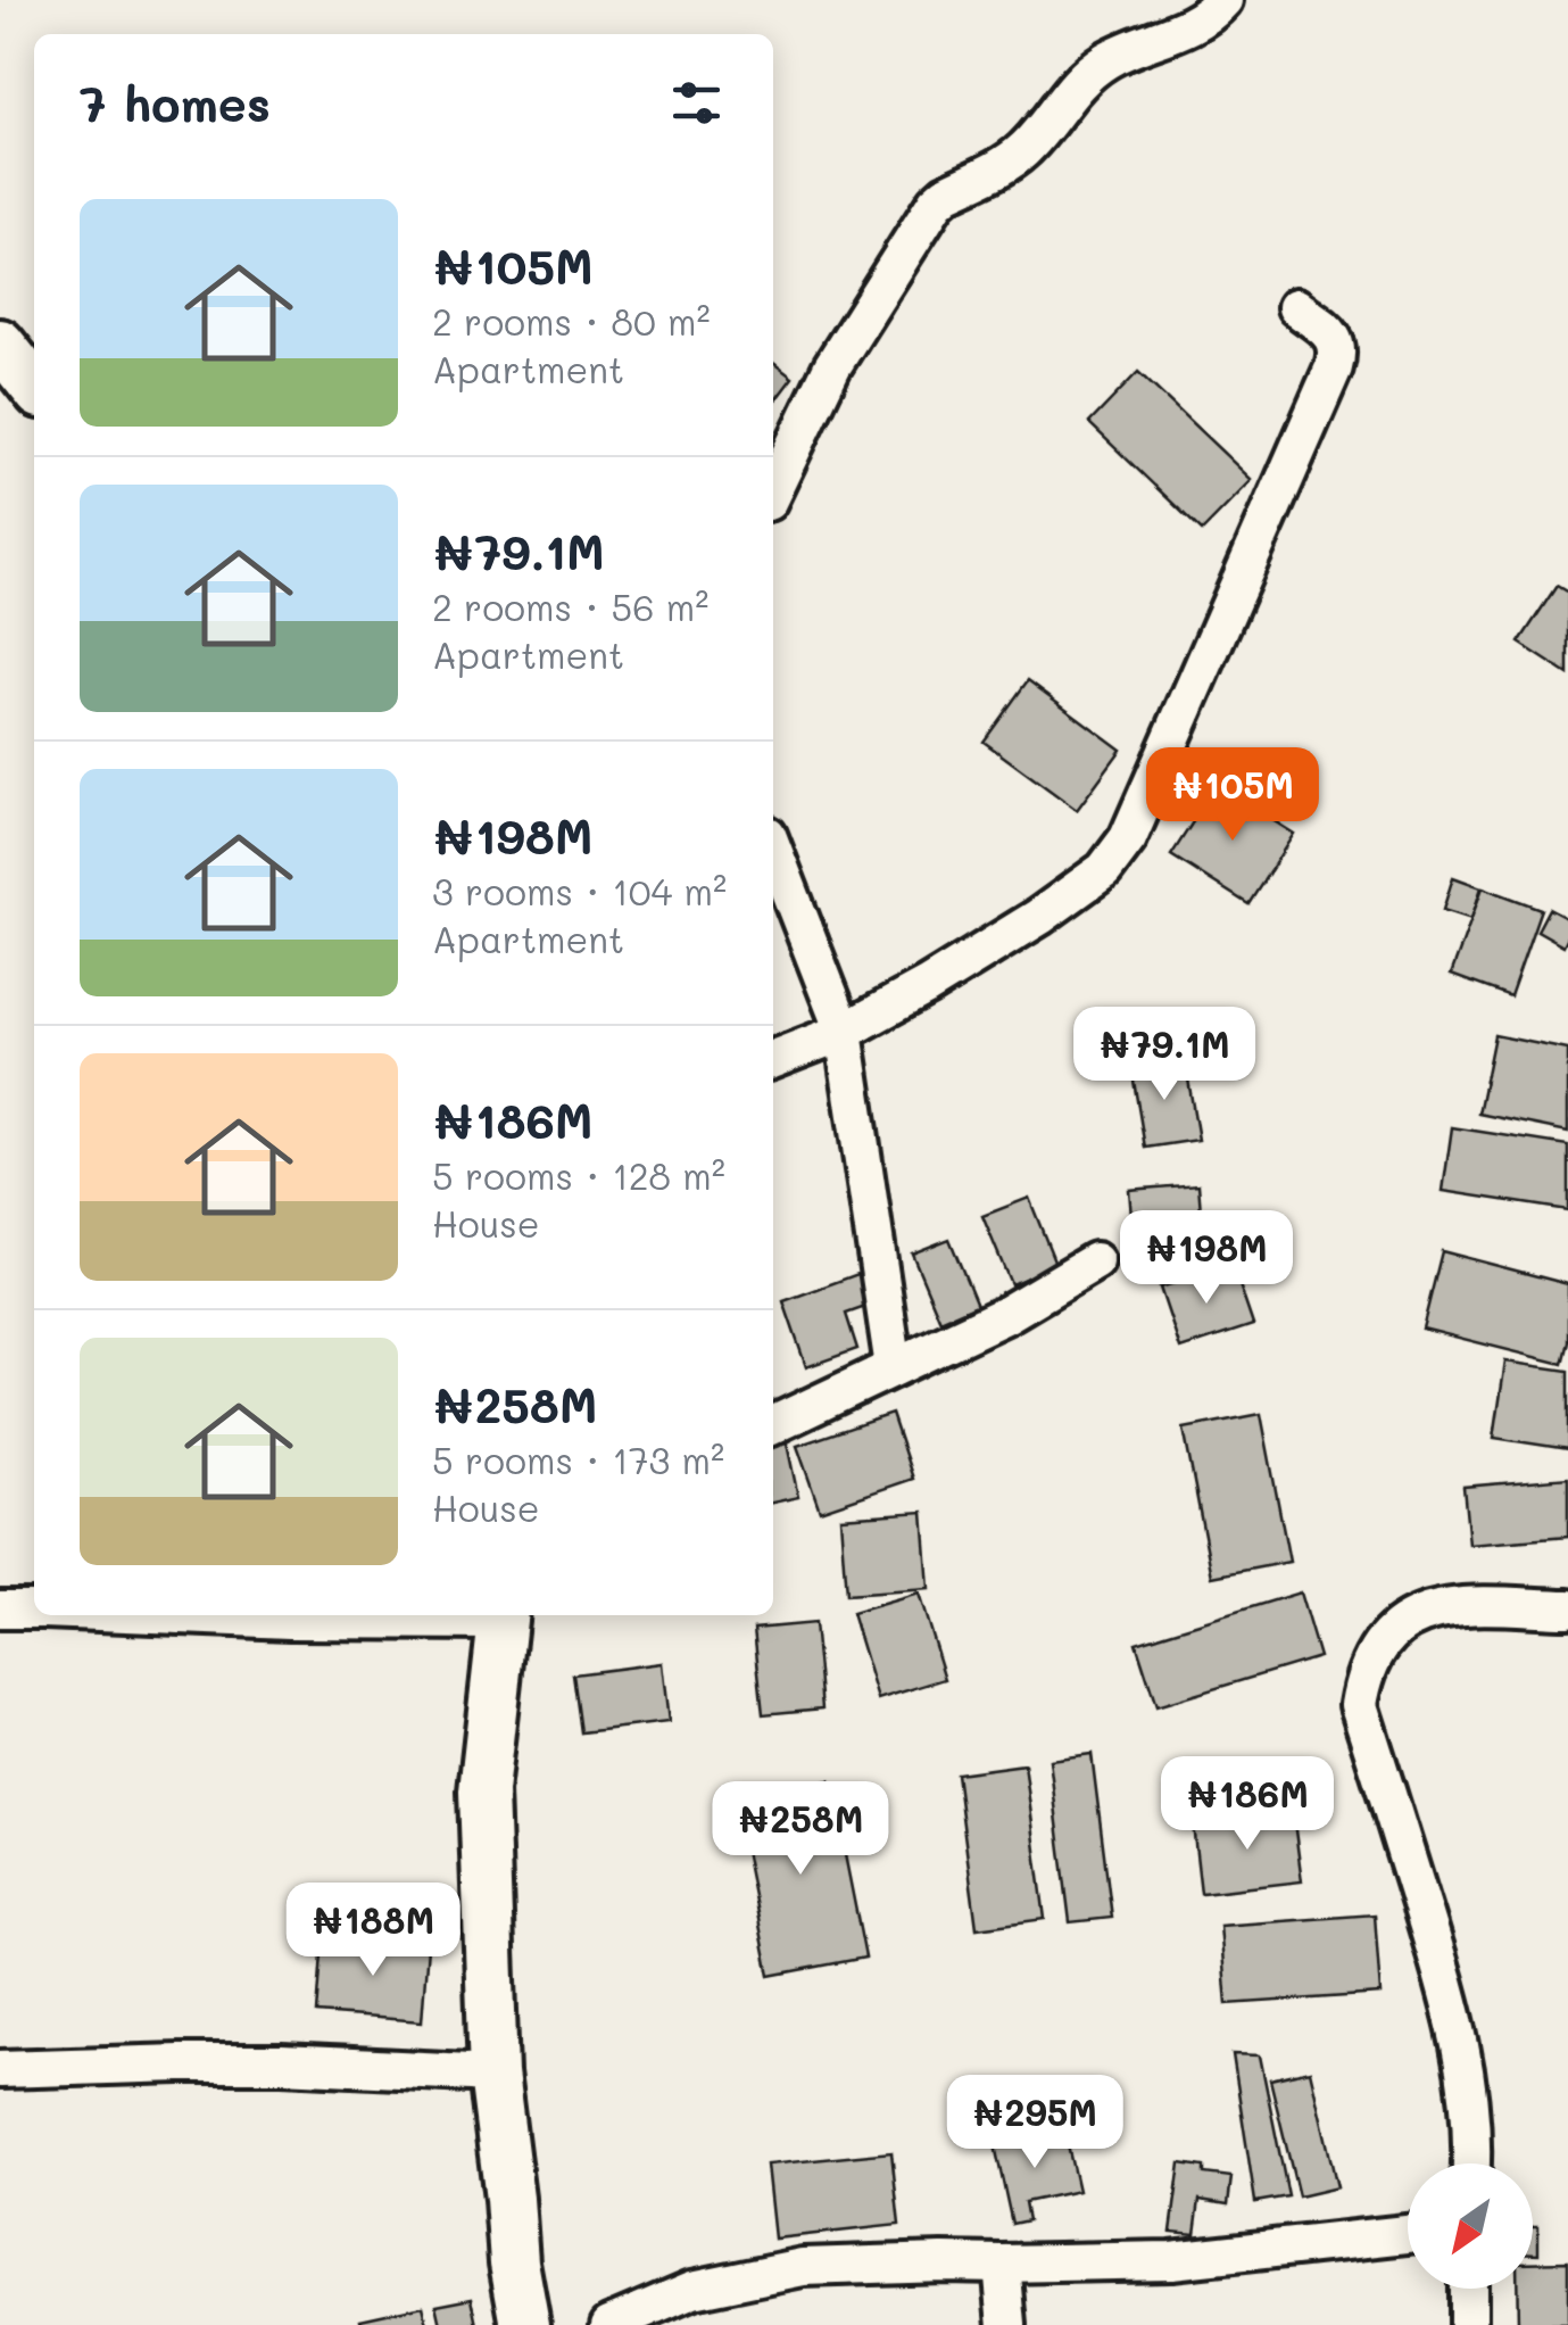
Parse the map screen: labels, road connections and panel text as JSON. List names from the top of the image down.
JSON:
{
  "north": "bottom left",
  "page": {
    "heading": "7 homes",
    "list": [
      {
        "name": "₦105M",
        "note": "2 rooms · 80 m² · Apartment"
      },
      {
        "name": "₦79.1M",
        "note": "2 rooms · 56 m² · Apartment"
      },
      {
        "name": "₦198M",
        "note": "3 rooms · 104 m² · Apartment"
      },
      {
        "name": "₦186M",
        "note": "5 rooms · 128 m² · House"
      },
      {
        "name": "₦258M",
        "note": "5 rooms · 173 m² · House"
      }
    ],
    "price": [
      "₦105M",
      "₦79.1M",
      "₦198M",
      "₦186M",
      "₦258M",
      "₦188M",
      "₦295M"
    ]
  }
}
